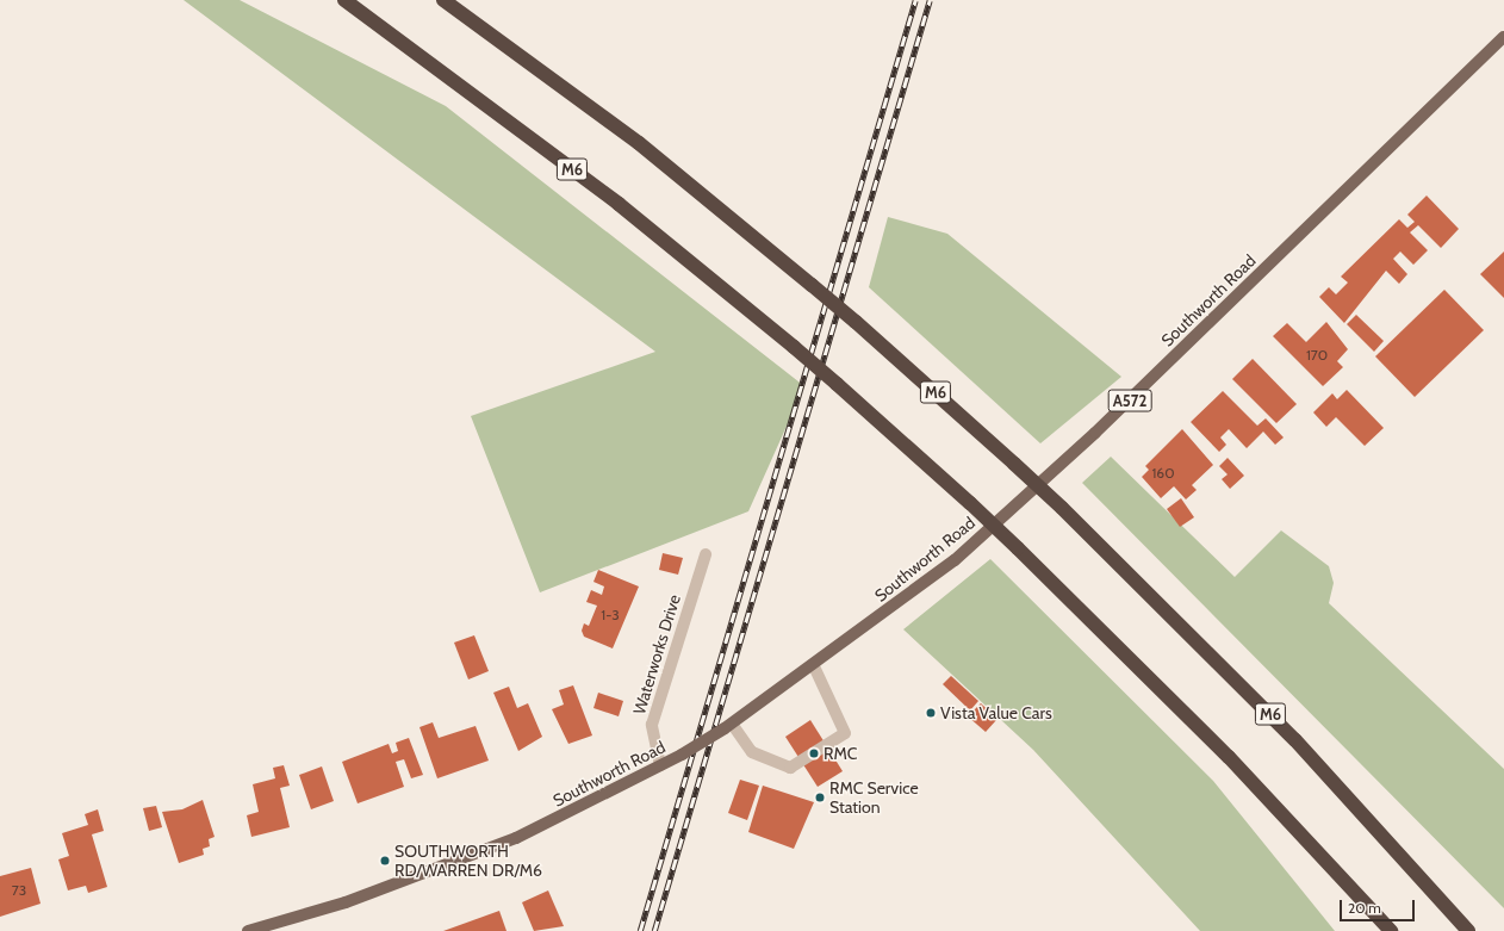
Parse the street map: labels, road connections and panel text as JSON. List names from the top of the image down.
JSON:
{
  "streets": {
    "highway": ["M6"],
    "main road": ["Southworth Road", "A572"],
    "street": ["Waterworks Drive"]
  },
  "crossings": [
    ["Southworth Road", "Waterworks Drive"]
  ],
  "places": [
    "Vista Value Cars",
    "RMC",
    "RMC Service Station",
    "SOUTHWORTH RD/WARREN DR/M6"
  ],
  "house_numbers": [
    "170",
    "160",
    "1-3",
    "73"
  ],
  "scale_bar": "20 m"
}
